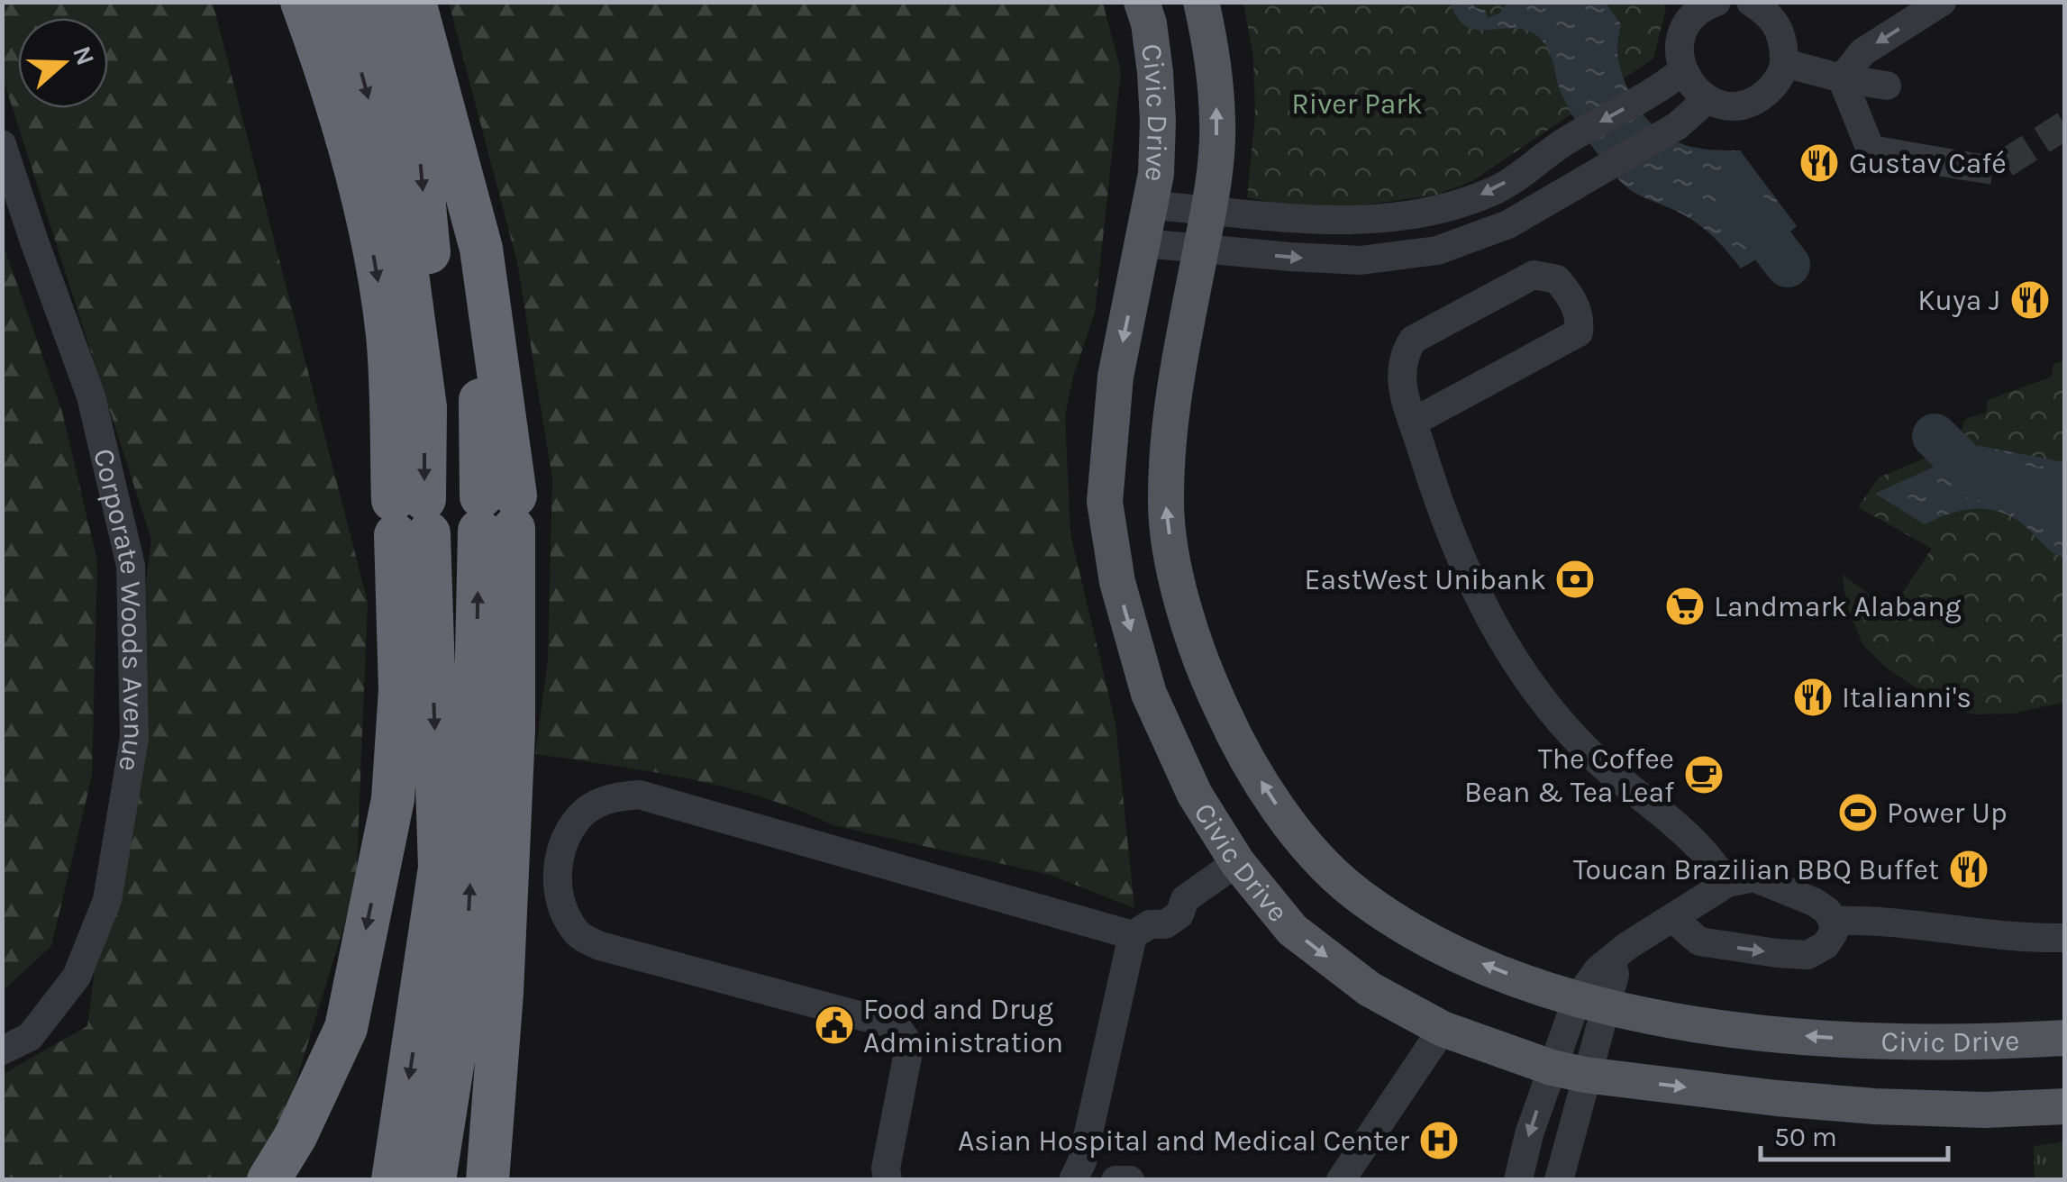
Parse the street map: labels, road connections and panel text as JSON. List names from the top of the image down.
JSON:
{
  "streets": {
    "main road": ["Civic Drive"],
    "street": ["Corporate Woods Avenue"]
  },
  "parks": ["River Park"],
  "places": {
    "restaurant": [
      "Gustav Café",
      "Kuya J",
      "Italianni's",
      "Toucan Brazilian BBQ Buffet"
    ],
    "bank": ["EastWest Unibank"],
    "supermarket": ["Landmark Alabang"],
    "cafe": ["The Coffee Bean & Tea Leaf"],
    "sports": ["Power Up"],
    "public building": ["Food and Drug Administration"],
    "hospital": ["Asian Hospital and Medical Center"]
  },
  "scale_bar": "50 m",
  "north": "right"
}
